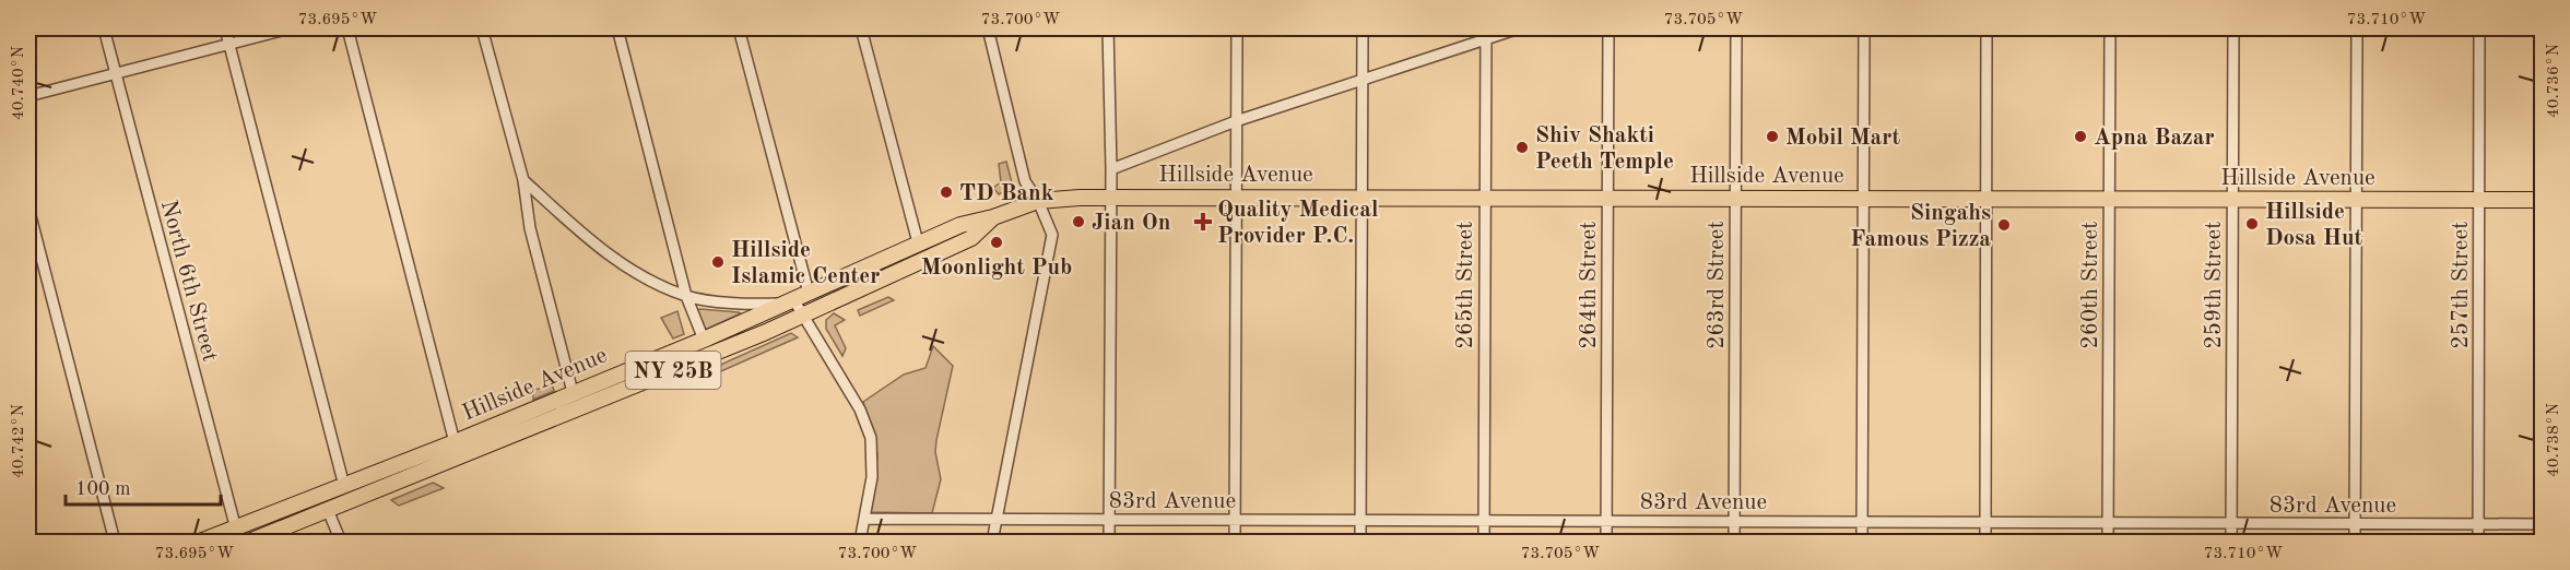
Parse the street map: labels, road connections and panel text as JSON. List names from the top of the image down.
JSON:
{
  "streets": {
    "main road": ["Hillside Avenue", "NY 25B"],
    "street": [
      "North 6th Street",
      "265th Street",
      "264th Street",
      "263rd Street",
      "260th Street",
      "259th Street",
      "257th Street",
      "83rd Avenue"
    ]
  },
  "crossings": [
    ["Hillside Avenue", "North 6th Street"],
    ["Hillside Avenue", "265th Street"],
    ["Hillside Avenue", "264th Street"],
    ["Hillside Avenue", "263rd Street"],
    ["Hillside Avenue", "260th Street"],
    ["Hillside Avenue", "259th Street"],
    ["Hillside Avenue", "257th Street"],
    ["265th Street", "83rd Avenue"],
    ["264th Street", "83rd Avenue"],
    ["263rd Street", "83rd Avenue"],
    ["260th Street", "83rd Avenue"],
    ["259th Street", "83rd Avenue"],
    ["257th Street", "83rd Avenue"]
  ],
  "places": {
    "other": [
      "Mobil Mart",
      "Apna Bazar",
      "Shiv Shakti Peeth Temple",
      "TD Bank",
      "Jian On",
      "Hillside Dosa Hut",
      "Singahs Famous Pizza",
      "Moonlight Pub",
      "Hillside Islamic Center"
    ],
    "health": ["Quality Medical Provider P.C."]
  },
  "scale_bar": "100 m",
  "coordinates": [
    "73.695°W",
    "73.700°W",
    "73.705°W",
    "73.710°W",
    "40.736°N",
    "40.740°N",
    "40.738°N",
    "40.742°N"
  ]
}
